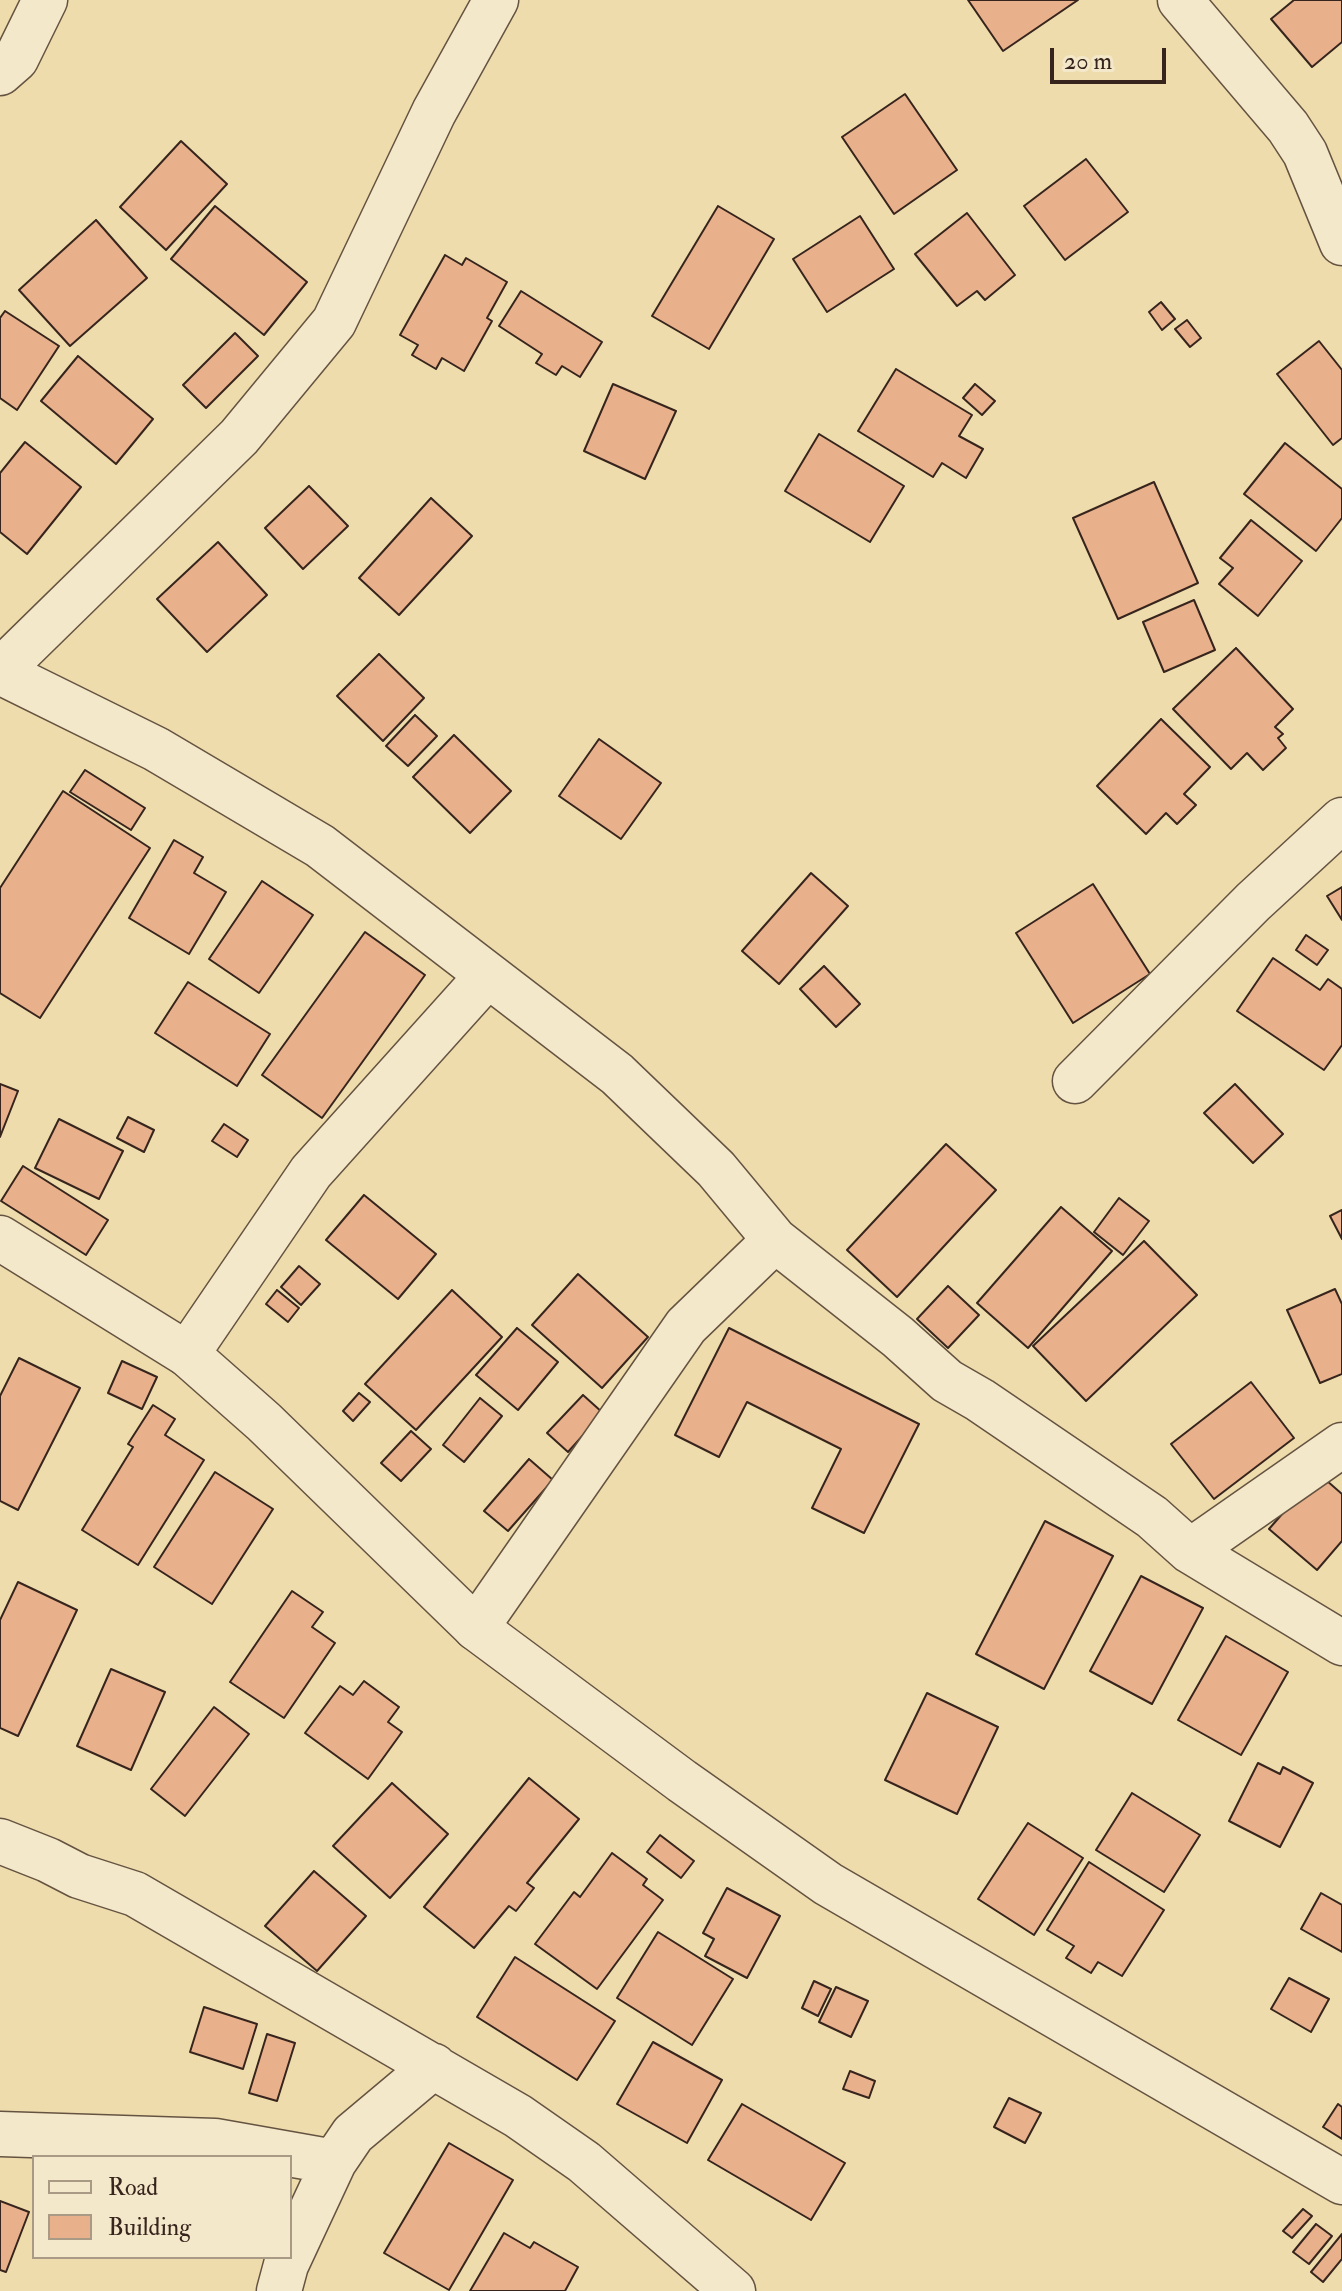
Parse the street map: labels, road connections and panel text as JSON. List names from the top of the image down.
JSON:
{
  "legend": ["Road", "Building"],
  "scale_bar": "20 m"
}
